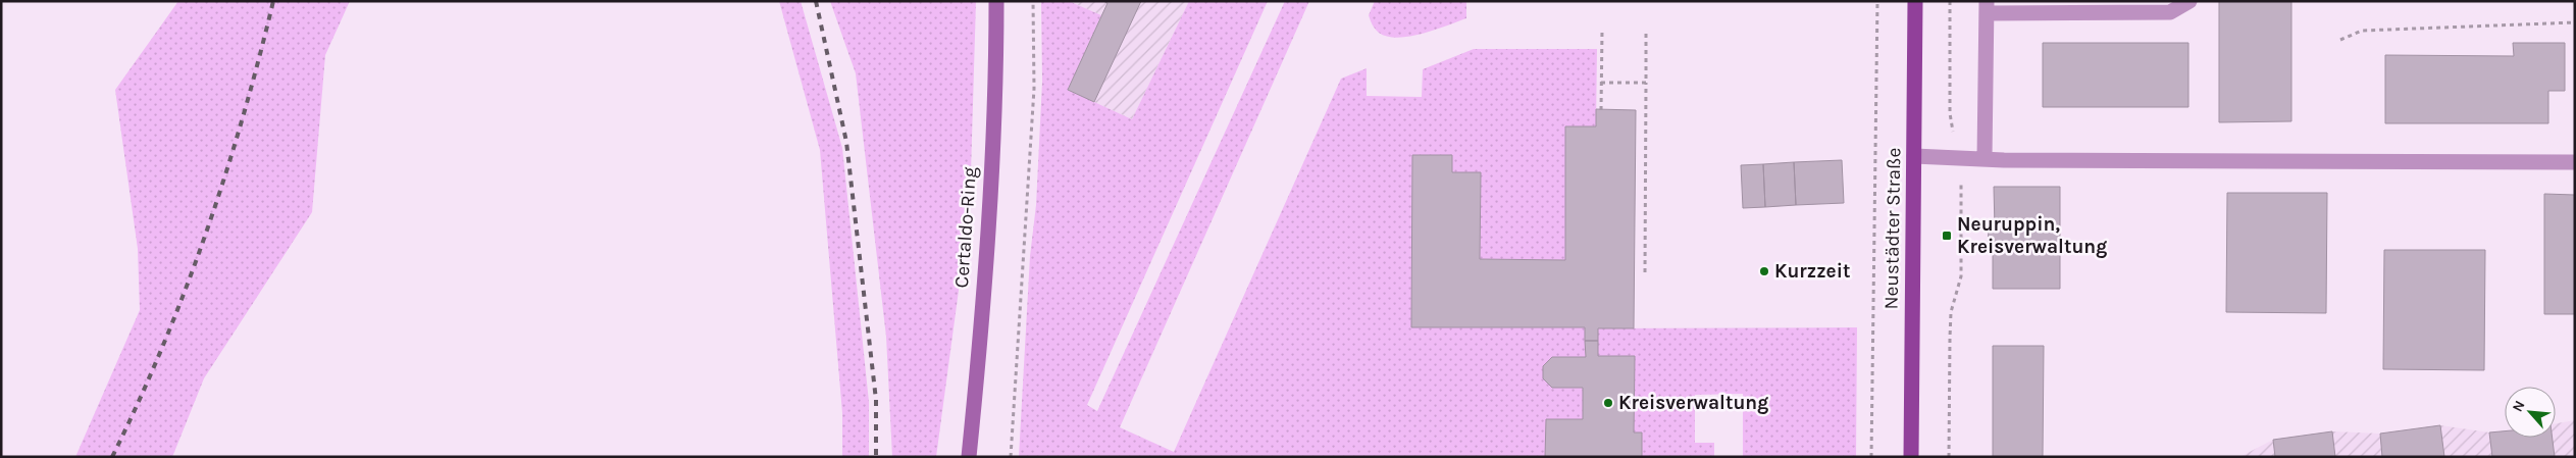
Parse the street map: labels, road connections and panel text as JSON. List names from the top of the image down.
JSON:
{
  "streets": {
    "main road": ["Certaldo-Ring", "Neustädter Straße"]
  },
  "places": {
    "transit": ["Neuruppin, Kreisverwaltung"],
    "other": ["Kurzzeit", "Kreisverwaltung"]
  },
  "north": "top left"
}
